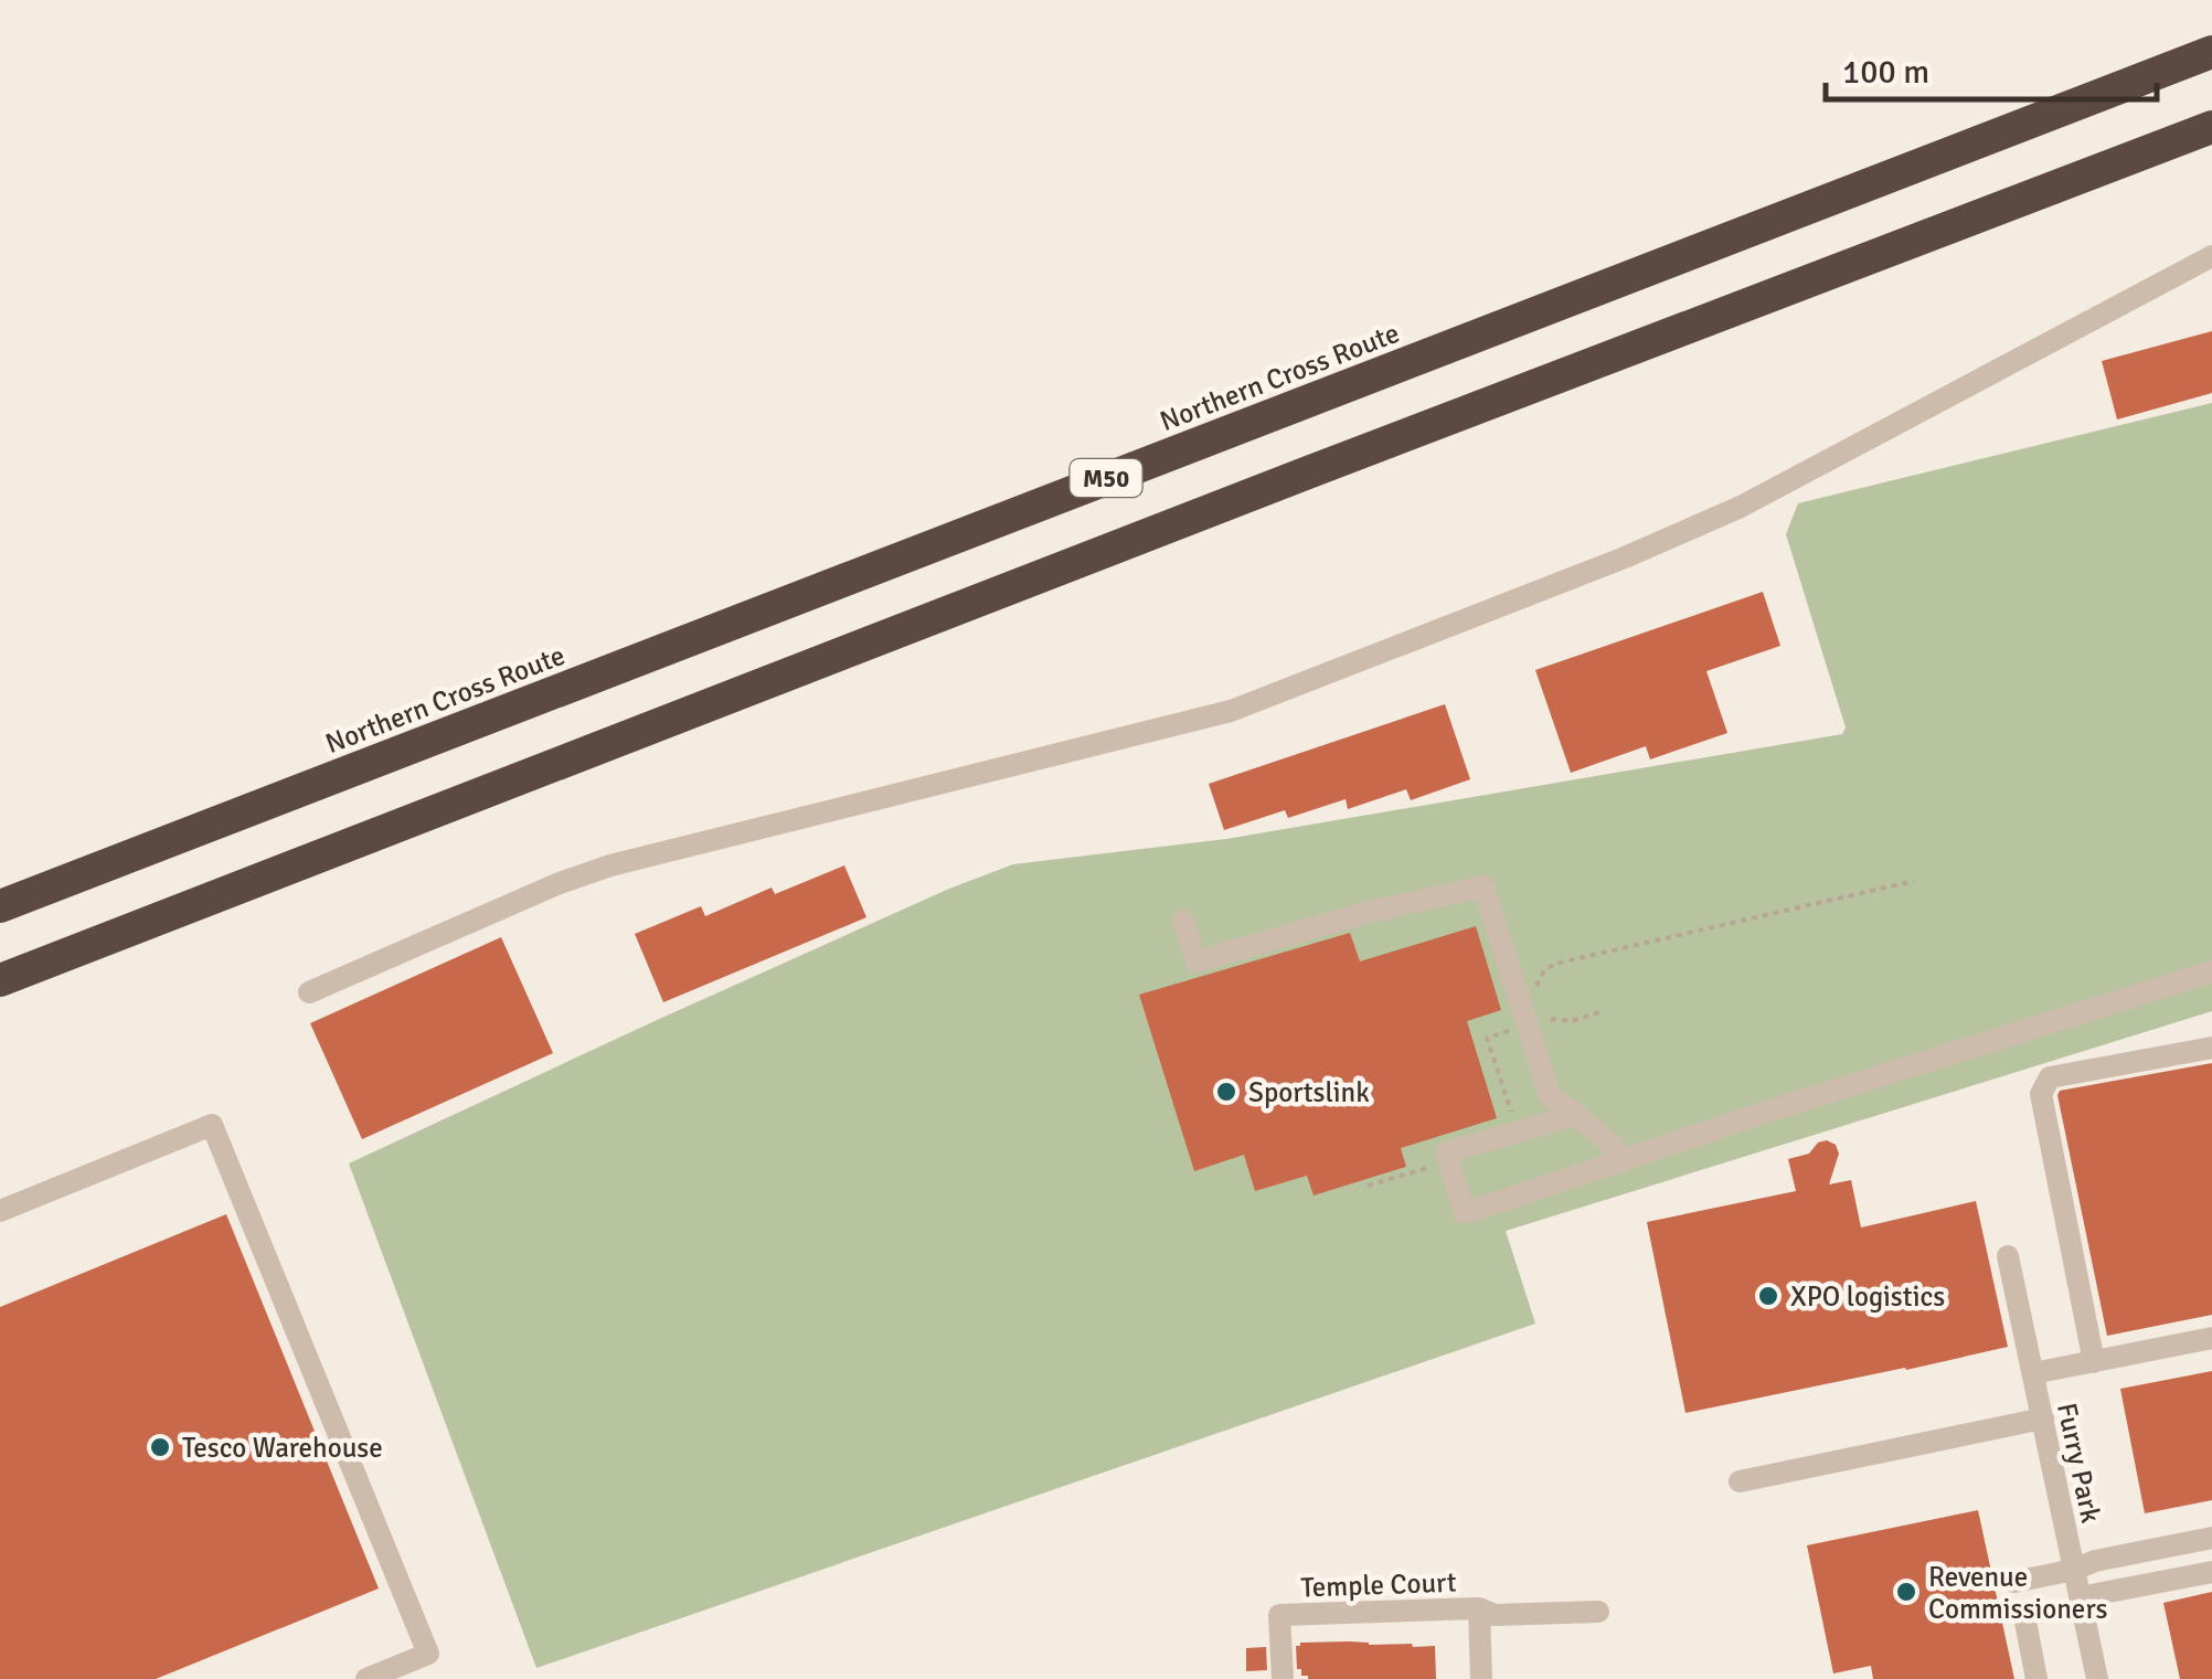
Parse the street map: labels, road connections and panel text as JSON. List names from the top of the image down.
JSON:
{
  "streets": {
    "highway": ["Northern Cross Route", "M50"],
    "street": ["Furry Park", "Temple Court"]
  },
  "places": [
    "Sportslink",
    "XPO logistics",
    "Tesco Warehouse",
    "Revenue Commissioners"
  ],
  "scale_bar": "100 m"
}
